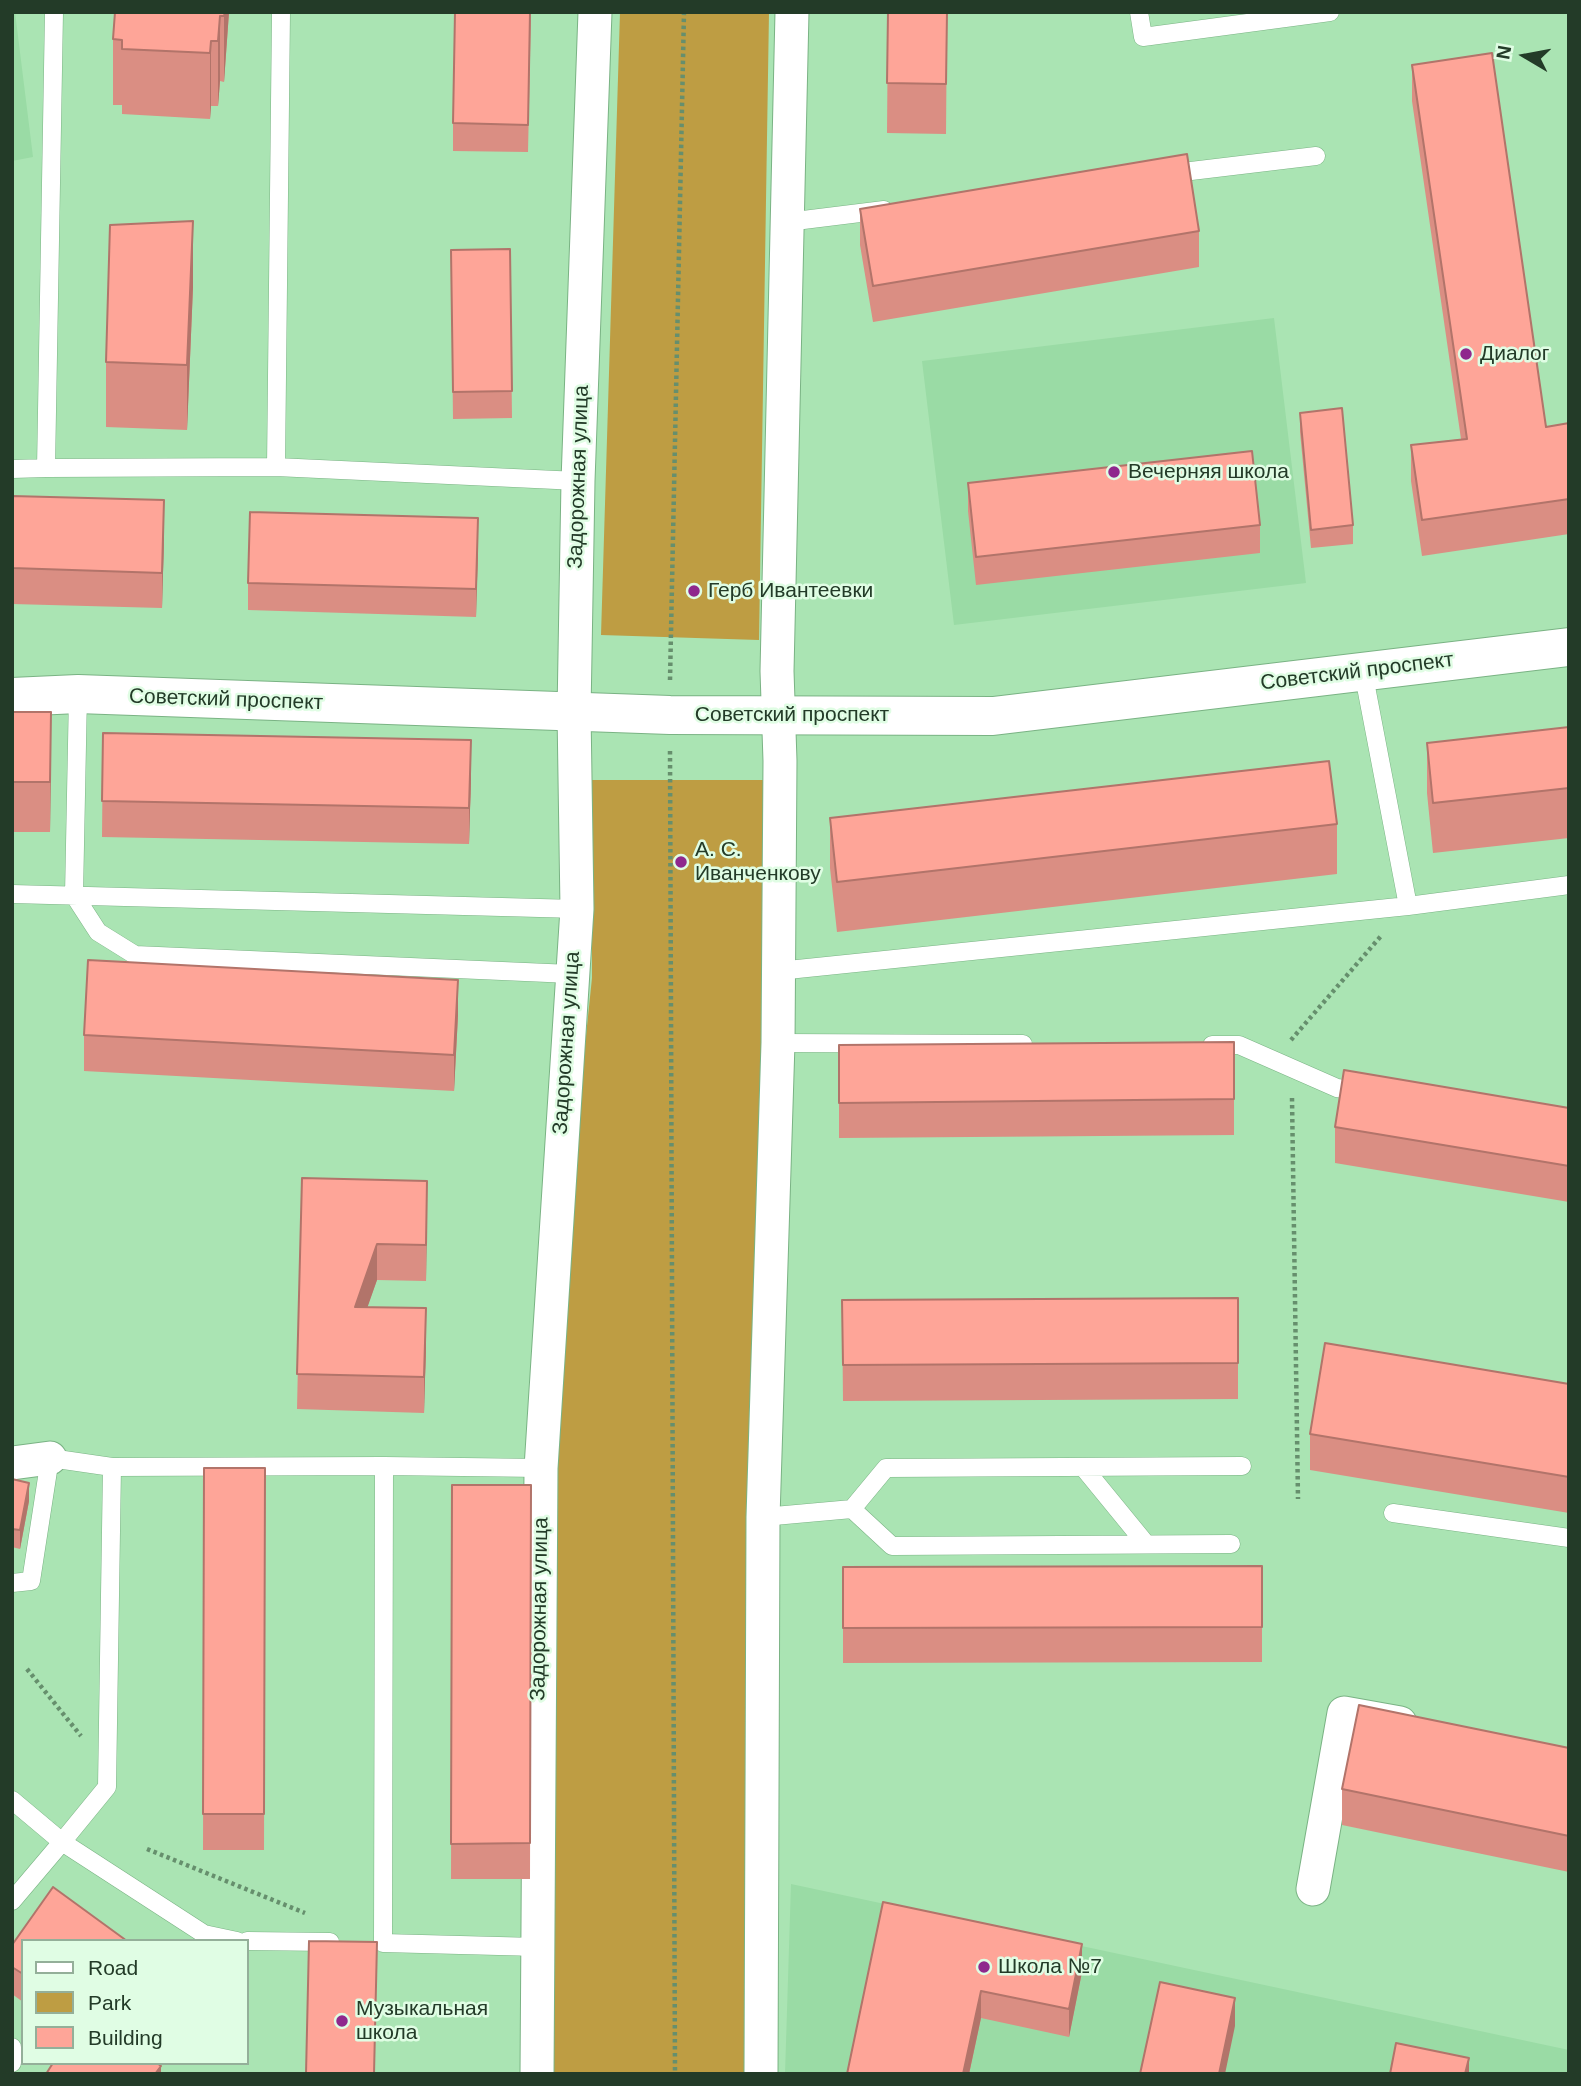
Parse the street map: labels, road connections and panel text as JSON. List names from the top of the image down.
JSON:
{
  "streets": {
    "street": ["Задорожная улица", "Советский проспект"]
  },
  "crossings": [
    ["Задорожная улица", "Советский проспект"]
  ],
  "places": [
    "Диалог",
    "Вечерняя школа",
    "Герб Ивантеевки",
    "А. С. Иванченкову",
    "Школа №7",
    "Музыкальная школа"
  ],
  "legend": ["Road", "Park", "Building"],
  "north": "left"
}
